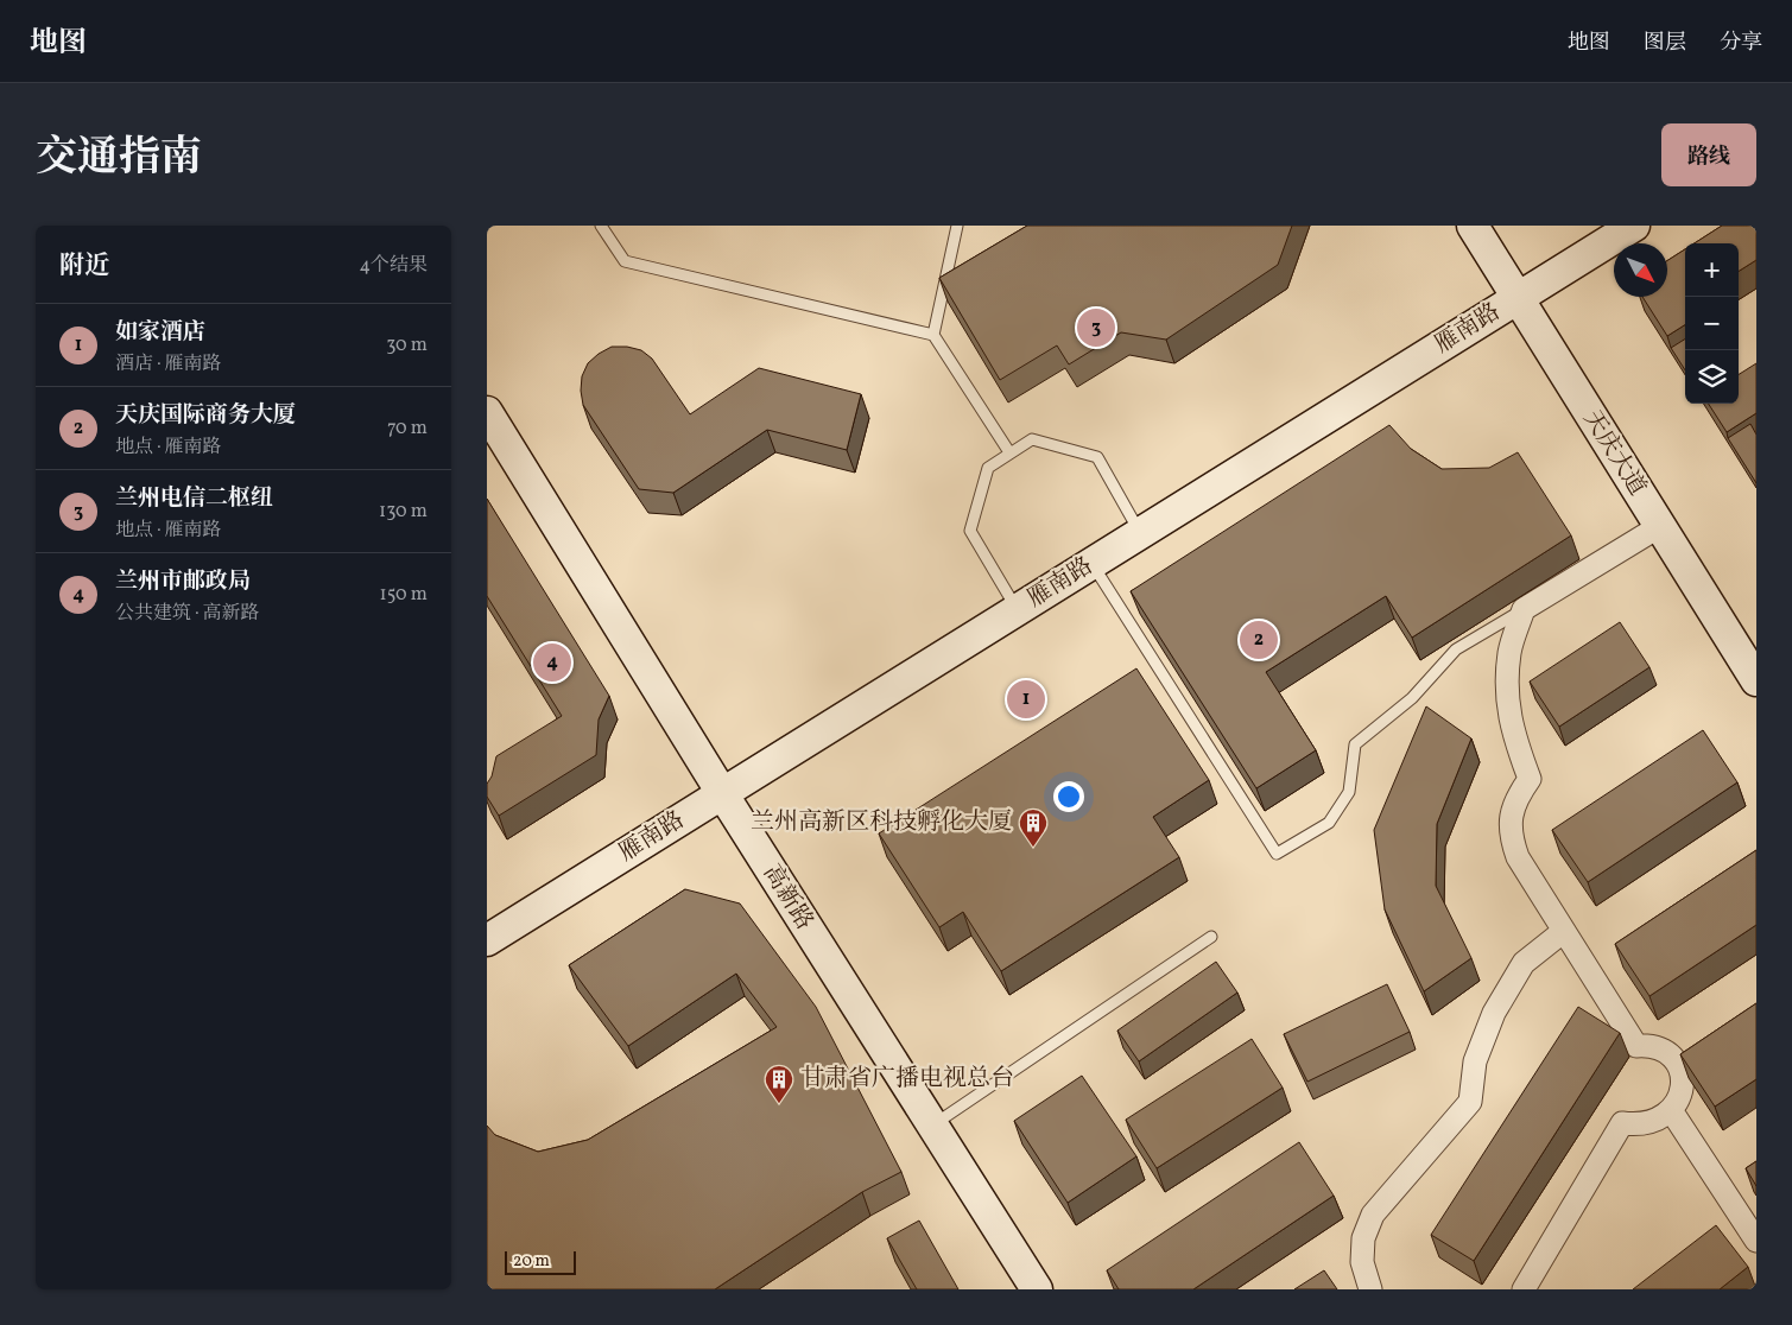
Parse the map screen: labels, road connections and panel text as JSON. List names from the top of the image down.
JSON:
{
  "streets": {
    "street": ["雁南路", "天庆大道", "高新路"]
  },
  "crossings": [
    ["雁南路", "天庆大道"],
    ["雁南路", "高新路"]
  ],
  "places": {
    "building": ["兰州高新区科技孵化大厦", "甘肃省广播电视总台"]
  },
  "scale_bar": "20 m",
  "north": "bottom right",
  "page": {
    "header": "地图",
    "nav": ["地图", "图层", "分享"],
    "title": "交通指南",
    "buttons": "路线",
    "heading": ["附近", "4个结果"],
    "map_buttons": ["+", "−"],
    "list": [
      {
        "mark": "1",
        "name": "如家酒店",
        "note": "酒店 · 雁南路",
        "value": "30 m"
      },
      {
        "mark": "2",
        "name": "天庆国际商务大厦",
        "note": "地点 · 雁南路",
        "value": "70 m"
      },
      {
        "mark": "3",
        "name": "兰州电信二枢纽",
        "note": "地点 · 雁南路",
        "value": "130 m"
      },
      {
        "mark": "4",
        "name": "兰州市邮政局",
        "note": "公共建筑 · 高新路",
        "value": "150 m"
      }
    ],
    "pins": [
      "3",
      "2",
      "4",
      "1"
    ],
    "scale": "20 m"
  }
}
